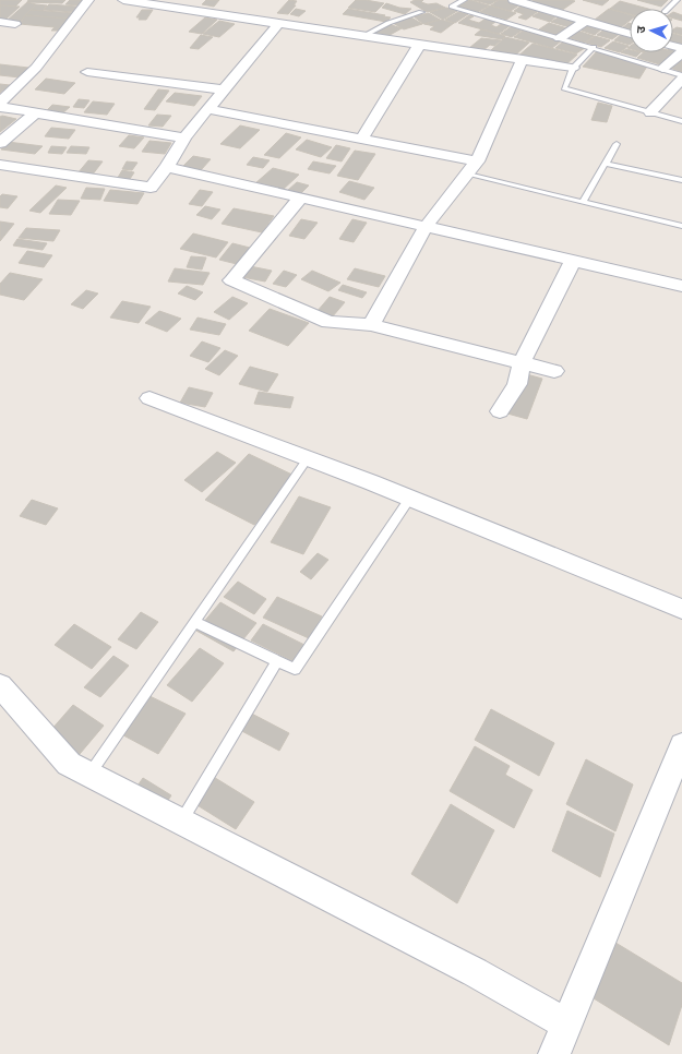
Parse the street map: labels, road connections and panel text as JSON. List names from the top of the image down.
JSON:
{
  "north": "left"
}
